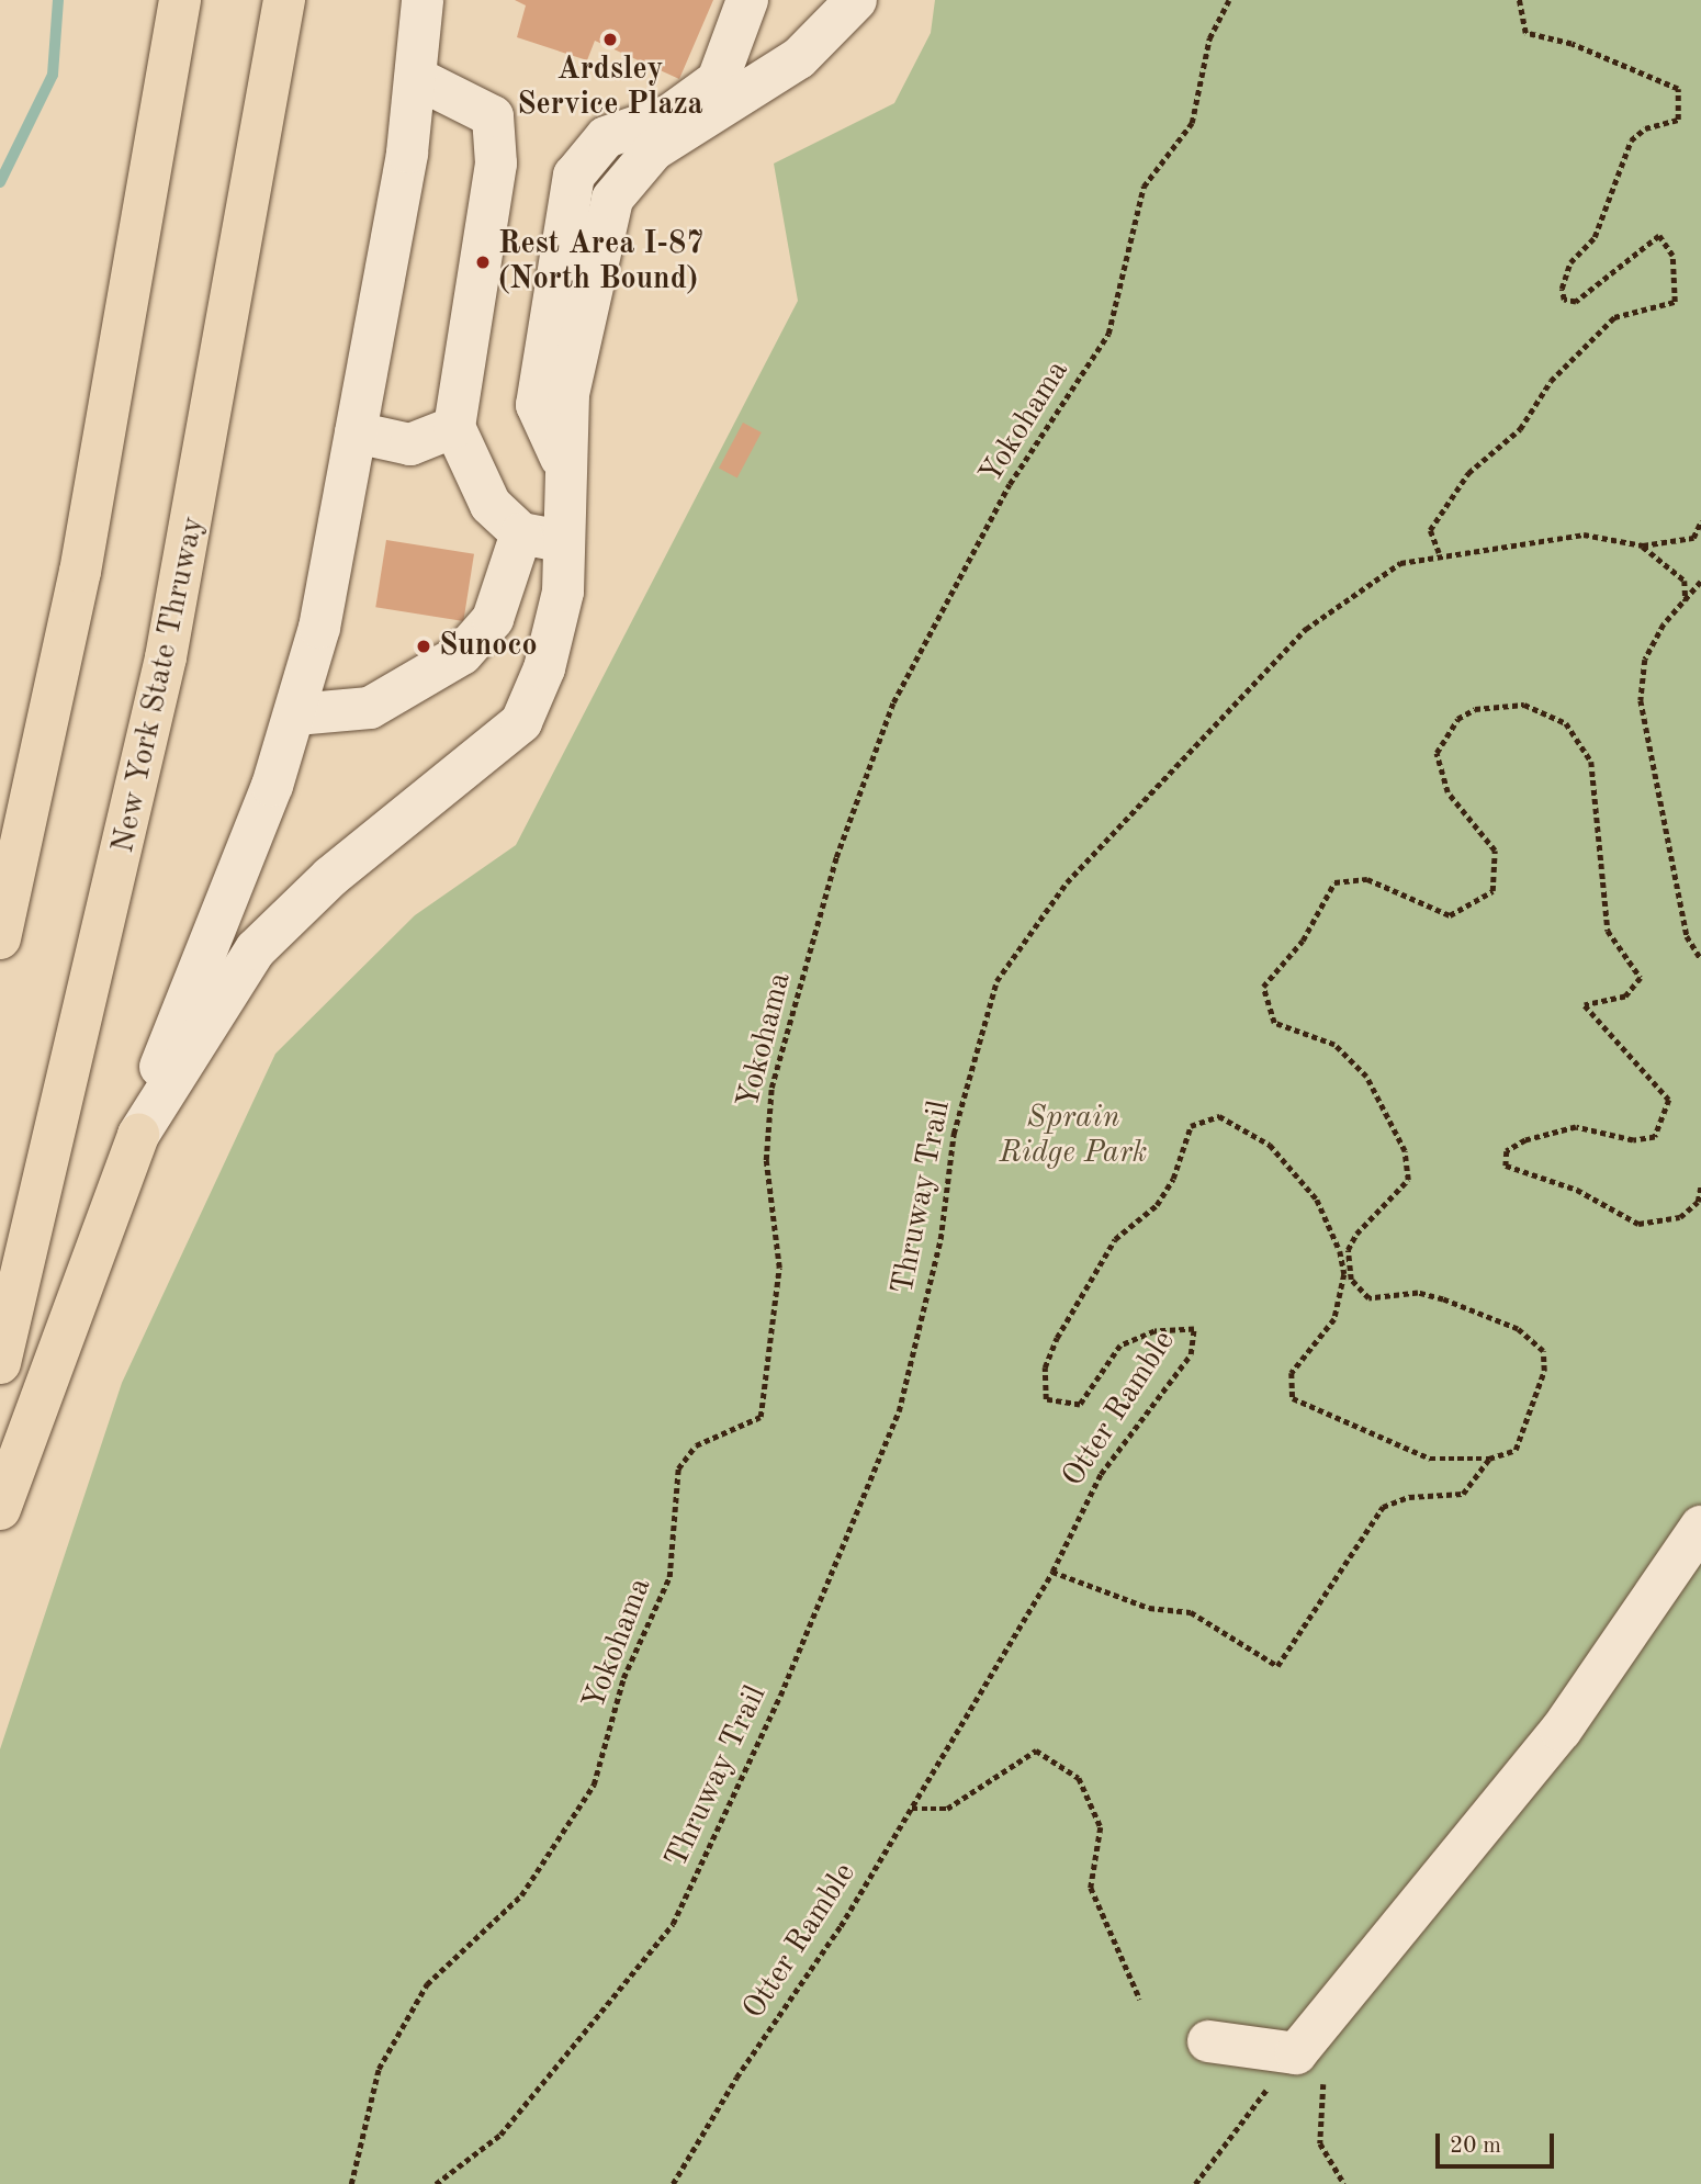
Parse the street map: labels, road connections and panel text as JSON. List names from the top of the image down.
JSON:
{
  "streets": {
    "highway": ["New York State Thruway"],
    "path": ["Yokohama", "Thruway Trail", "Otter Ramble"]
  },
  "parks": ["Sprain Ridge Park"],
  "places": ["Ardsley Service Plaza", "Rest Area I-87 (North Bound)", "Sunoco"],
  "scale_bar": "20 m"
}
